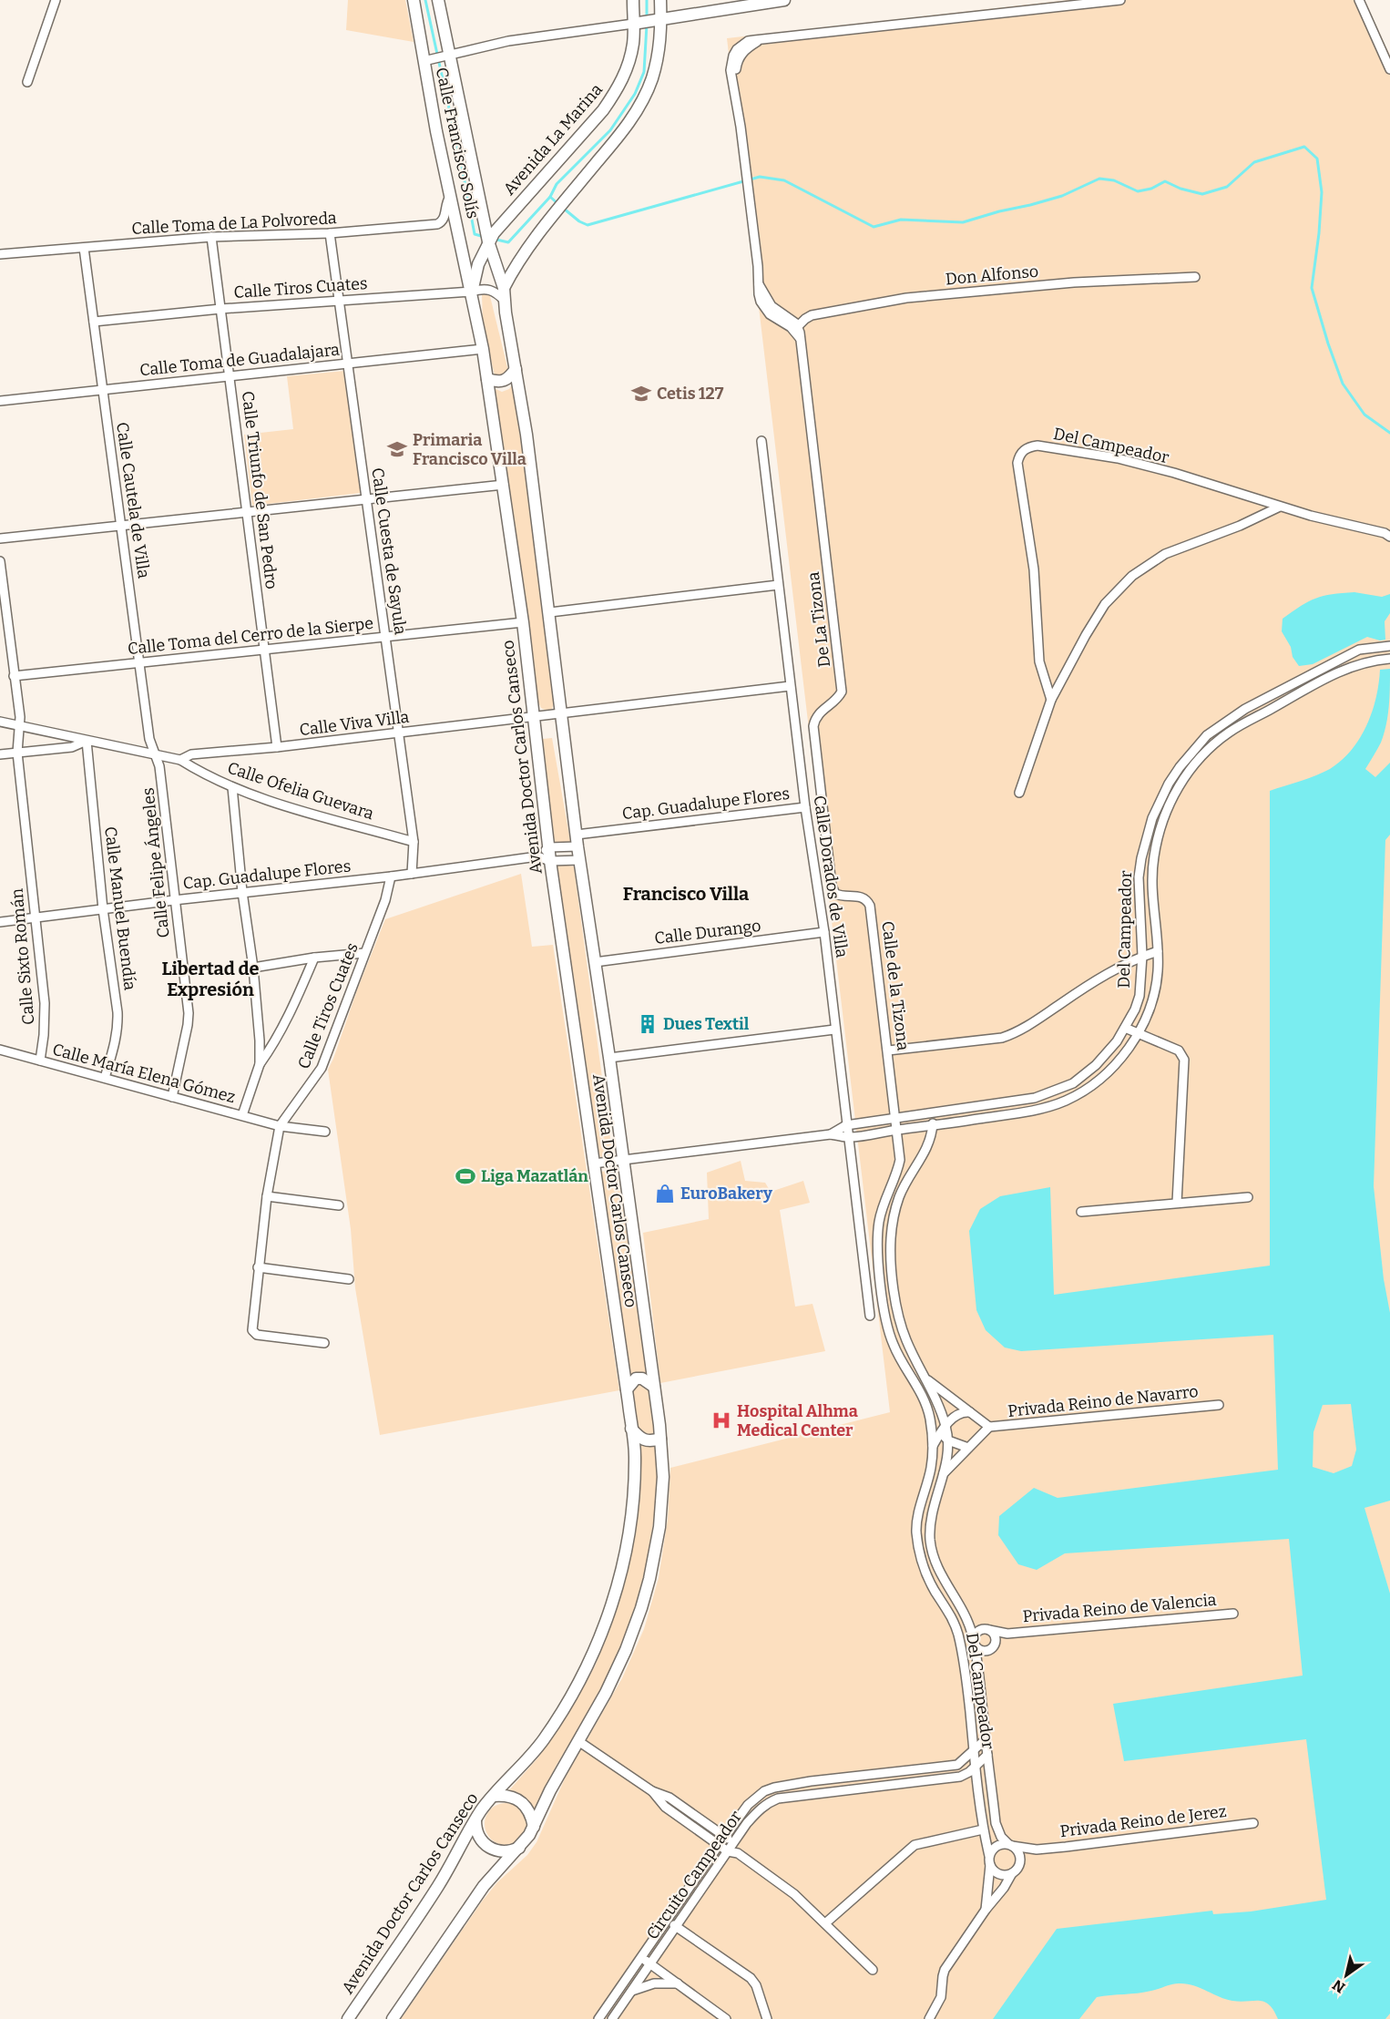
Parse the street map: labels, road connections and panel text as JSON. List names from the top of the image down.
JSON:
{
  "streets": {
    "main road": ["Avenida La Marina", "Calle Francisco Solís", "Avenida Doctor Carlos Canseco"],
    "street": [
      "Calle Toma de La Polvoreda",
      "Don Alfonso",
      "Calle Tiros Cuates",
      "Calle Toma de Guadalajara",
      "Del Campeador",
      "Calle Triunfo de San Pedro",
      "Calle Cautela de Villa",
      "Calle Cuesta de Sayula",
      "De La Tizona",
      "Calle Toma del Cerro de la Sierpe",
      "Calle Viva Villa",
      "Calle Ofelia Guevara",
      "Cap. Guadalupe Flores",
      "Calle Felipe Ángeles",
      "Calle Dorados de Villa",
      "Calle Manuel Buendía",
      "Calle Durango",
      "Calle Sixto Román",
      "Calle de la Tizona",
      "Calle María Elena Gómez",
      "Privada Reino de Navarro",
      "Privada Reino de Valencia",
      "Privada Reino de Jerez",
      "Circuito Campeador"
    ]
  },
  "crossings": [
    ["Avenida La Marina", "Calle Francisco Solís"],
    ["Avenida La Marina", "Calle Tiros Cuates"],
    ["Avenida La Marina", "Avenida Doctor Carlos Canseco"],
    ["Calle Francisco Solís", "Calle Toma de La Polvoreda"],
    ["Calle Francisco Solís", "Calle Tiros Cuates"],
    ["Calle Francisco Solís", "Avenida Doctor Carlos Canseco"],
    ["Calle Toma de La Polvoreda", "Calle Triunfo de San Pedro"],
    ["Calle Toma de La Polvoreda", "Calle Cautela de Villa"],
    ["Calle Toma de La Polvoreda", "Calle Cuesta de Sayula"],
    ["Don Alfonso", "De La Tizona"],
    ["Calle Tiros Cuates", "Calle Triunfo de San Pedro"],
    ["Calle Tiros Cuates", "Calle Cautela de Villa"],
    ["Calle Tiros Cuates", "Calle Cuesta de Sayula"],
    ["Calle Tiros Cuates", "Avenida Doctor Carlos Canseco"],
    ["Calle Tiros Cuates", "Cap. Guadalupe Flores"],
    ["Calle Tiros Cuates", "Calle María Elena Gómez"],
    ["Calle Toma de Guadalajara", "Calle Triunfo de San Pedro"],
    ["Calle Toma de Guadalajara", "Calle Cautela de Villa"],
    ["Calle Toma de Guadalajara", "Calle Cuesta de Sayula"],
    ["Calle Toma de Guadalajara", "Avenida Doctor Carlos Canseco"],
    ["Del Campeador", "Calle de la Tizona"],
    ["Del Campeador", "Privada Reino de Valencia"],
    ["Del Campeador", "Privada Reino de Jerez"],
    ["Del Campeador", "Circuito Campeador"],
    ["Calle Triunfo de San Pedro", "Calle Toma del Cerro de la Sierpe"],
    ["Calle Triunfo de San Pedro", "Calle Viva Villa"],
    ["Calle Cautela de Villa", "Calle Toma del Cerro de la Sierpe"],
    ["Calle Cautela de Villa", "Calle Ofelia Guevara"],
    ["Calle Cautela de Villa", "Calle Felipe Ángeles"],
    ["Calle Cuesta de Sayula", "Calle Toma del Cerro de la Sierpe"],
    ["Calle Cuesta de Sayula", "Calle Viva Villa"],
    ["Calle Cuesta de Sayula", "Calle Ofelia Guevara"],
    ["Calle Cuesta de Sayula", "Cap. Guadalupe Flores"],
    ["De La Tizona", "Calle de la Tizona"],
    ["Calle Toma del Cerro de la Sierpe", "Avenida Doctor Carlos Canseco"],
    ["Calle Toma del Cerro de la Sierpe", "Calle Sixto Román"],
    ["Calle Viva Villa", "Avenida Doctor Carlos Canseco"],
    ["Calle Viva Villa", "Calle Ofelia Guevara"],
    ["Avenida Doctor Carlos Canseco", "Cap. Guadalupe Flores"],
    ["Avenida Doctor Carlos Canseco", "Calle Durango"],
    ["Calle Ofelia Guevara", "Calle Felipe Ángeles"],
    ["Calle Ofelia Guevara", "Calle Manuel Buendía"],
    ["Cap. Guadalupe Flores", "Calle Felipe Ángeles"],
    ["Cap. Guadalupe Flores", "Calle Dorados de Villa"],
    ["Cap. Guadalupe Flores", "Calle Manuel Buendía"],
    ["Cap. Guadalupe Flores", "Calle Sixto Román"],
    ["Calle Felipe Ángeles", "Calle María Elena Gómez"],
    ["Calle Dorados de Villa", "Calle Durango"],
    ["Calle Manuel Buendía", "Calle María Elena Gómez"],
    ["Calle Sixto Román", "Calle María Elena Gómez"]
  ],
  "districts": ["Francisco Villa", "Libertad de Expresión"],
  "places": {
    "school or university": ["Cetis 127", "Primaria Francisco Villa"],
    "building": ["Dues Textil"],
    "sports": ["Liga Mazatlán"],
    "shop": ["EuroBakery"],
    "hospital": ["Hospital Alhma Medical Center"]
  },
  "north": "bottom left"
}
